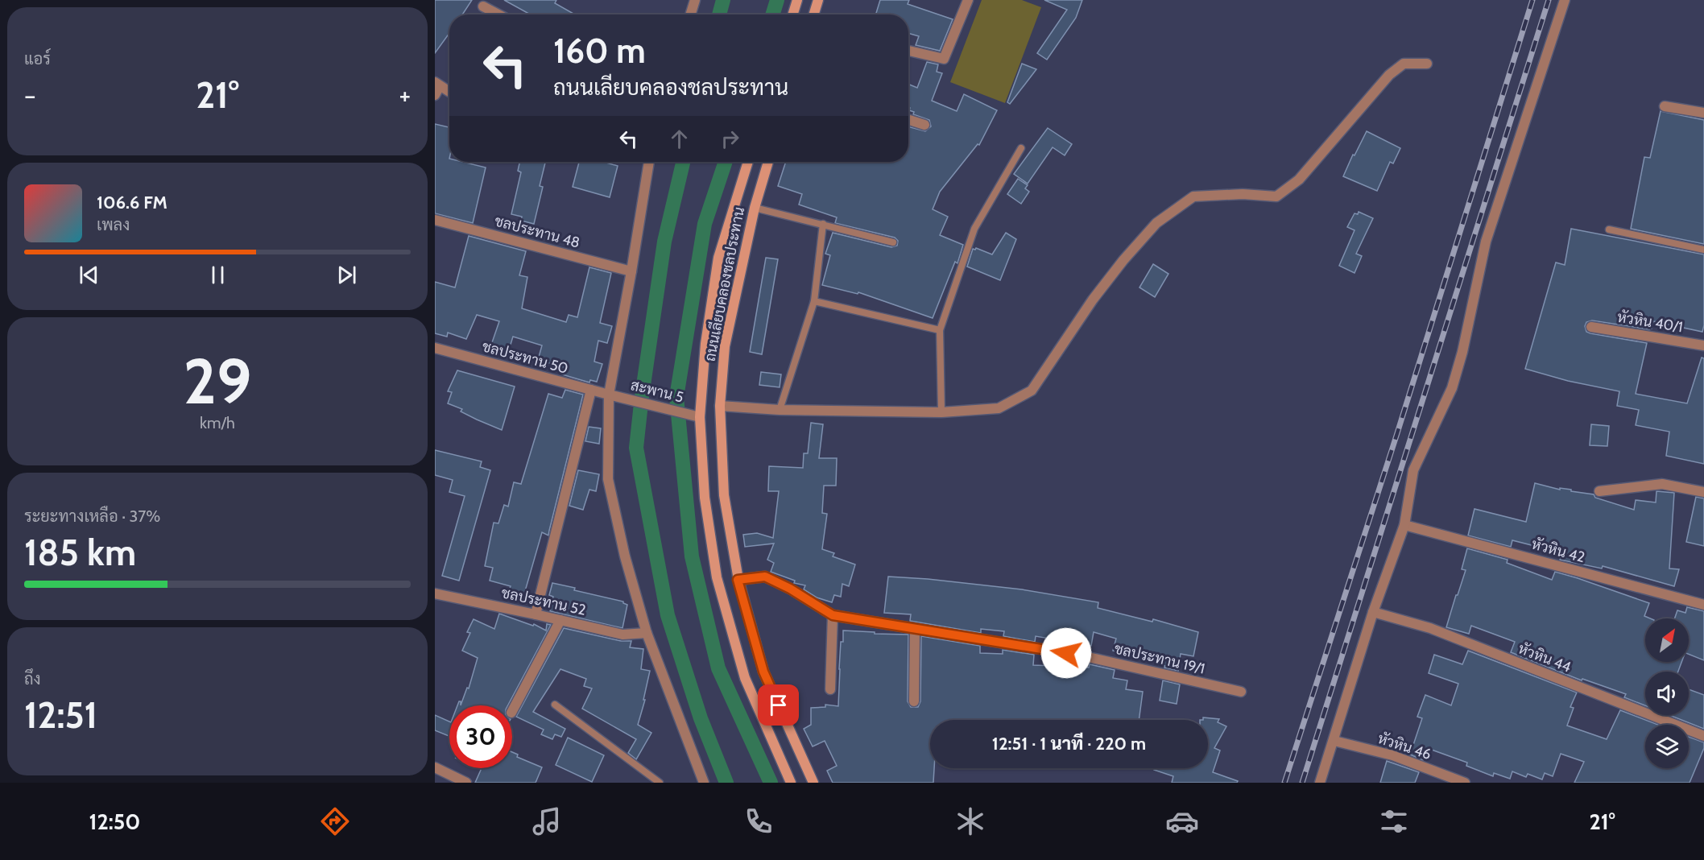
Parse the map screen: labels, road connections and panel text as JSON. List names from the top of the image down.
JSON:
{
  "streets": {
    "street": [
      "ชลประทาน 48",
      "ถนนเลียบคลองชลประทาน",
      "หัวหิน 40/1",
      "ชลประทาน 50",
      "สะพาน 5",
      "หัวหิน 42",
      "ชลประทาน 52",
      "หัวหิน 44",
      "ชลประทาน 19/1",
      "หัวหิน 46"
    ]
  },
  "crossings": [
    ["ถนนเลียบคลองชลประทาน", "สะพาน 5"],
    ["ถนนเลียบคลองชลประทาน", "ชลประทาน 19/1"],
    ["ชลประทาน 50", "สะพาน 5"]
  ],
  "north": "top right",
  "page": {
    "tile": [
      "แอร์",
      ["29", "km/h"],
      ["ระยะทางเหลือ · 37%", "185 km"],
      ["ถึง", "12:51"]
    ],
    "turn": ["160 m", "ถนนเลียบคลองชลประทาน"],
    "heat": ["−", "21°", "+"],
    "song": ["106.6 FM", "เพลง"],
    "limit": "30",
    "trip": "12:51 · 1 นาที · 220 m",
    "tabs": ["12:50", "21°"]
  }
}
